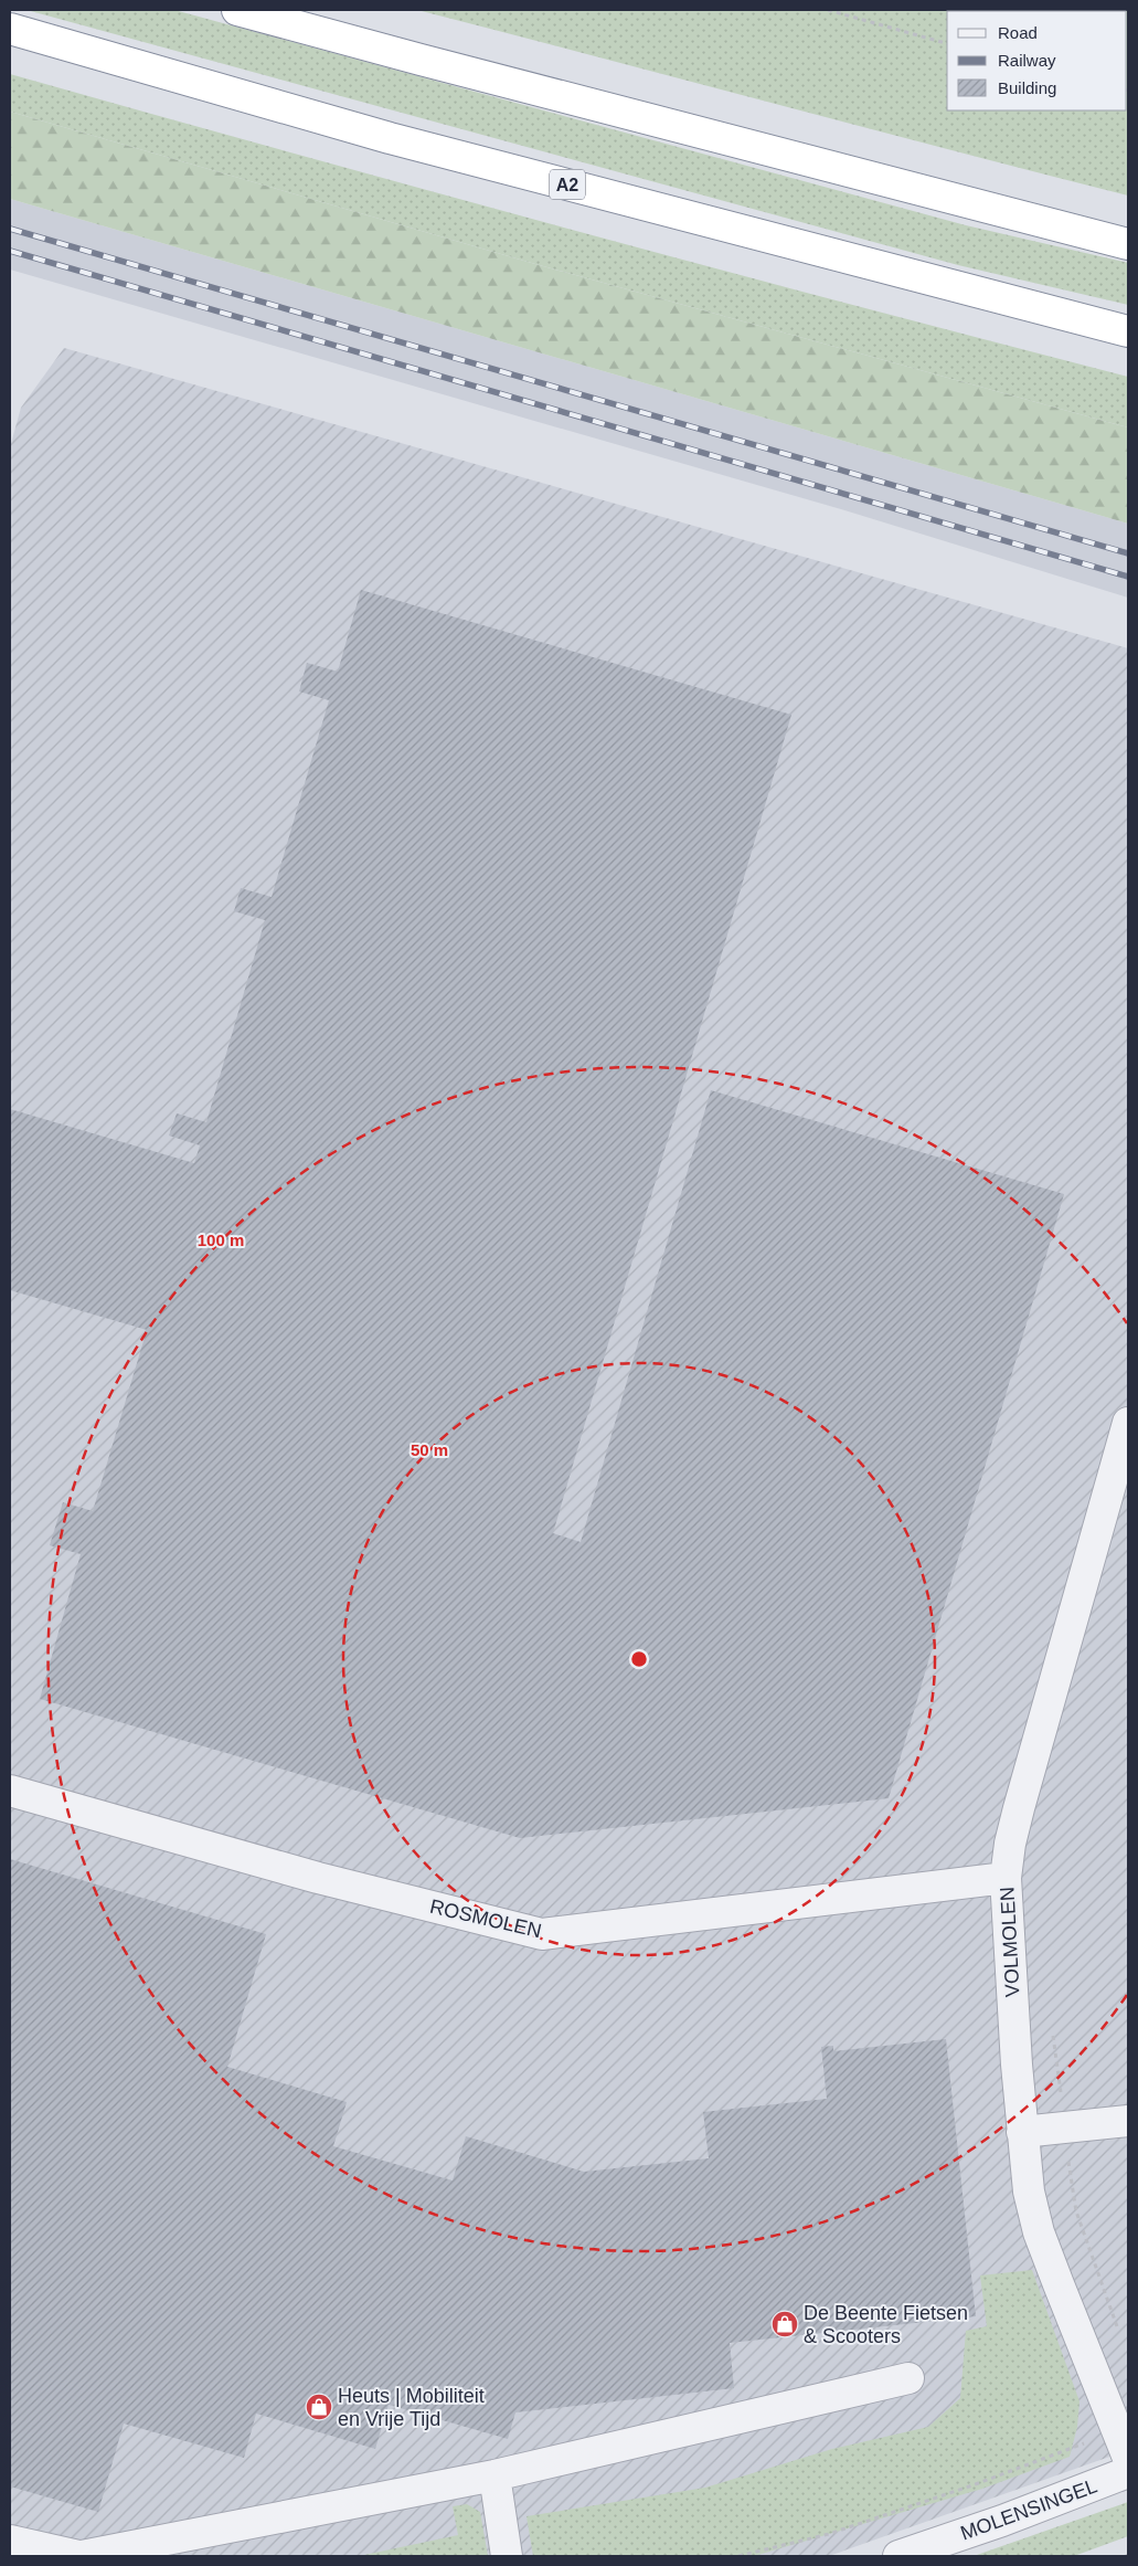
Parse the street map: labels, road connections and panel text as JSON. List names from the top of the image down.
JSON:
{
  "streets": {
    "highway": ["A2"],
    "street": ["ROSMOLEN", "VOLMOLEN", "MOLENSINGEL"]
  },
  "crossings": [
    ["ROSMOLEN", "VOLMOLEN"]
  ],
  "places": {
    "shop": ["De Beente Fietsen & Scooters", "Heuts | Mobiliteit en Vrije Tijd"]
  },
  "legend": ["Road", "Railway", "Building"],
  "rings": ["100 m", "50 m"]
}
